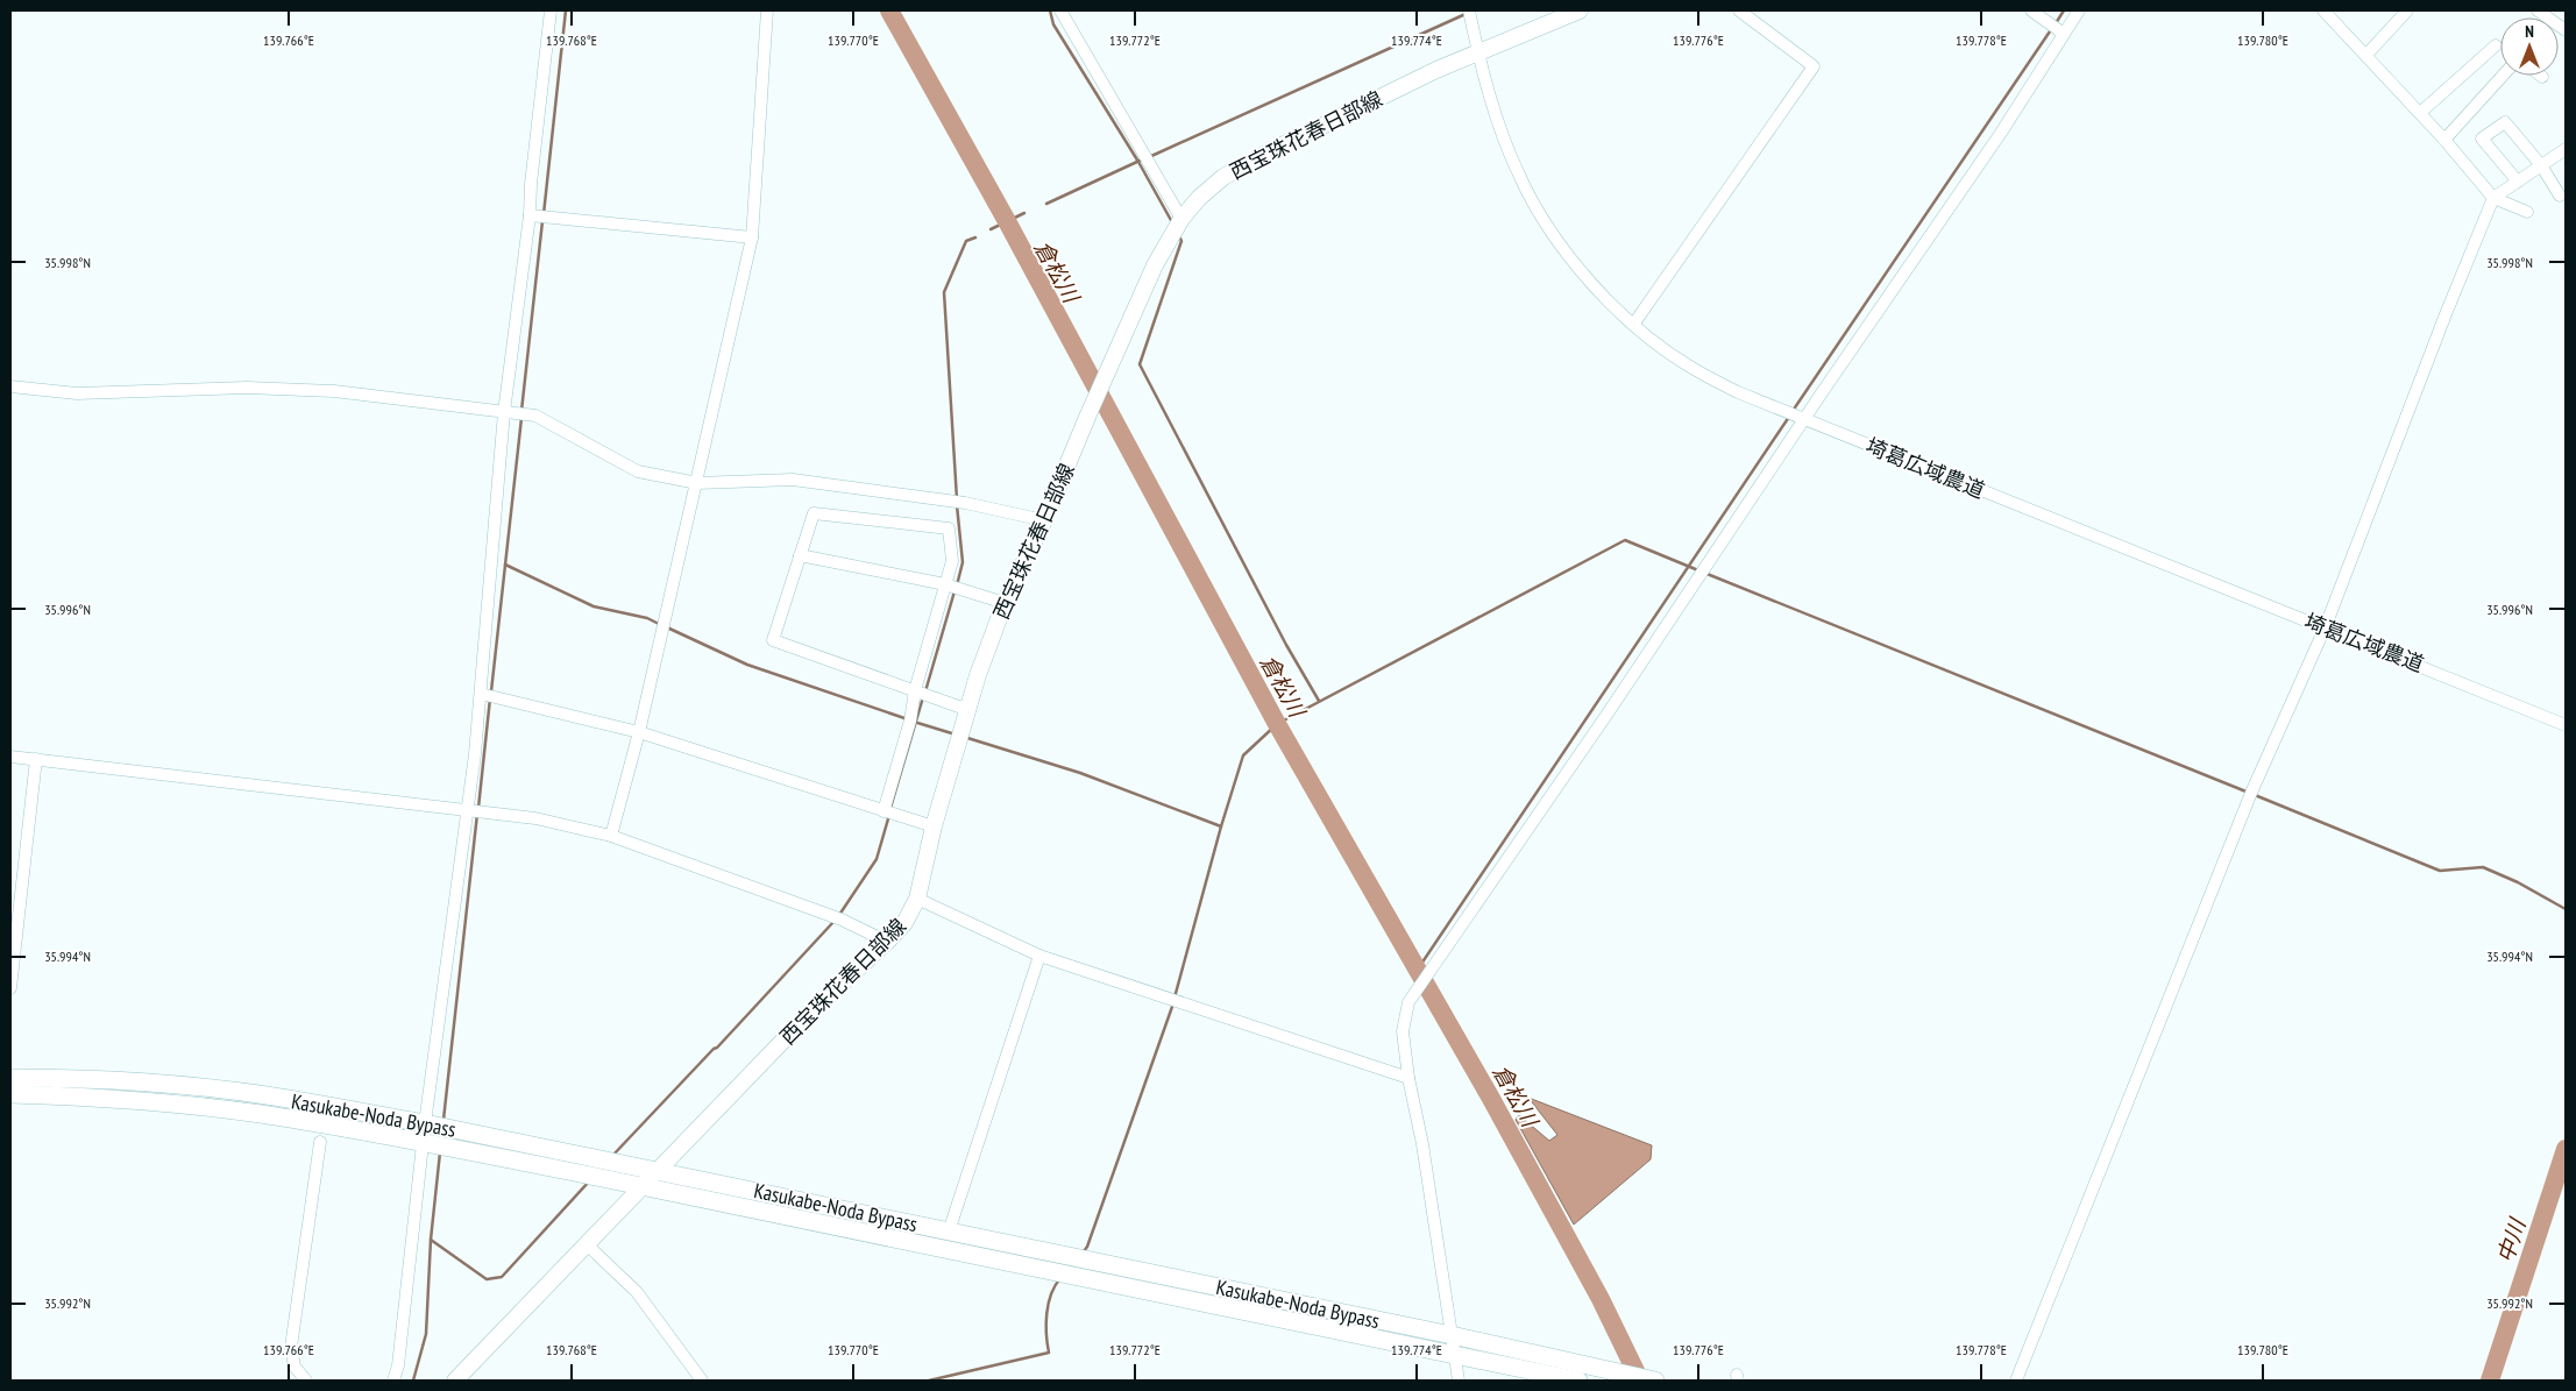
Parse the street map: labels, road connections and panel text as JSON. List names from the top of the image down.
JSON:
{
  "streets": {
    "highway": ["Kasukabe-Noda Bypass"],
    "main road": ["西宝珠花春日部線"],
    "street": ["埼葛広域農道"]
  },
  "crossings": [
    ["西宝珠花春日部線", "埼葛広域農道"],
    ["西宝珠花春日部線", "Kasukabe-Noda Bypass"]
  ],
  "water": ["倉松川", "中川"],
  "north": "top",
  "coordinates": [
    "139.766°E",
    "139.768°E",
    "139.770°E",
    "139.772°E",
    "139.774°E",
    "139.776°E",
    "139.778°E",
    "139.780°E",
    "35.998°N",
    "35.996°N",
    "35.994°N",
    "35.992°N"
  ]
}
